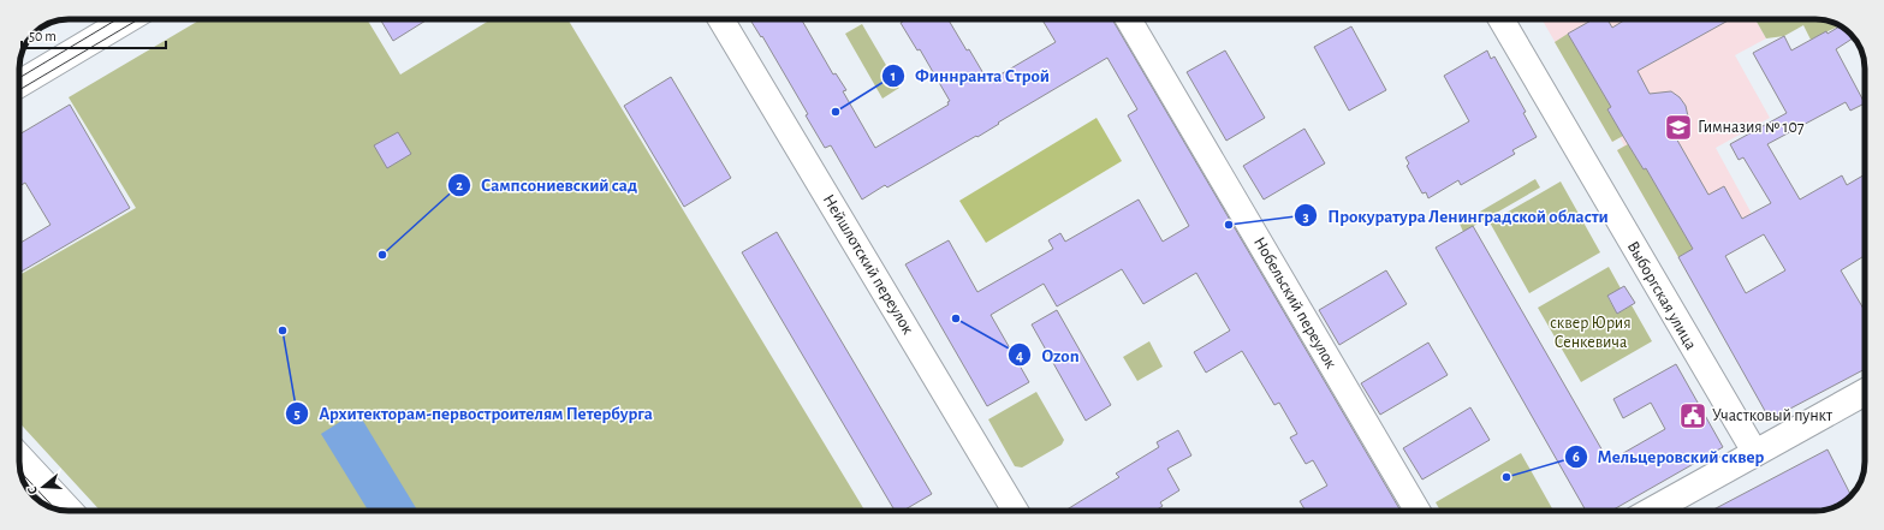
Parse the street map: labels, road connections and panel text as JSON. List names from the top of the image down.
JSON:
{
  "streets": {
    "street": ["Нейшлотский переулок", "Выборгская улица", "Нобельский переулок"]
  },
  "parks": ["сквер Юрия Сенкевича"],
  "places": {
    "other": [
      "Финнранта Строй",
      "Прокуратура Ленинградской области",
      "Сампсониевский сад",
      "Ozon",
      "Архитекторам-первостроителям Петербурга",
      "Мельцеровский сквер"
    ],
    "school or university": ["Гимназия № 107"],
    "public building": ["Участковый пункт"]
  },
  "scale_bar": "50 m",
  "north": "left"
}
